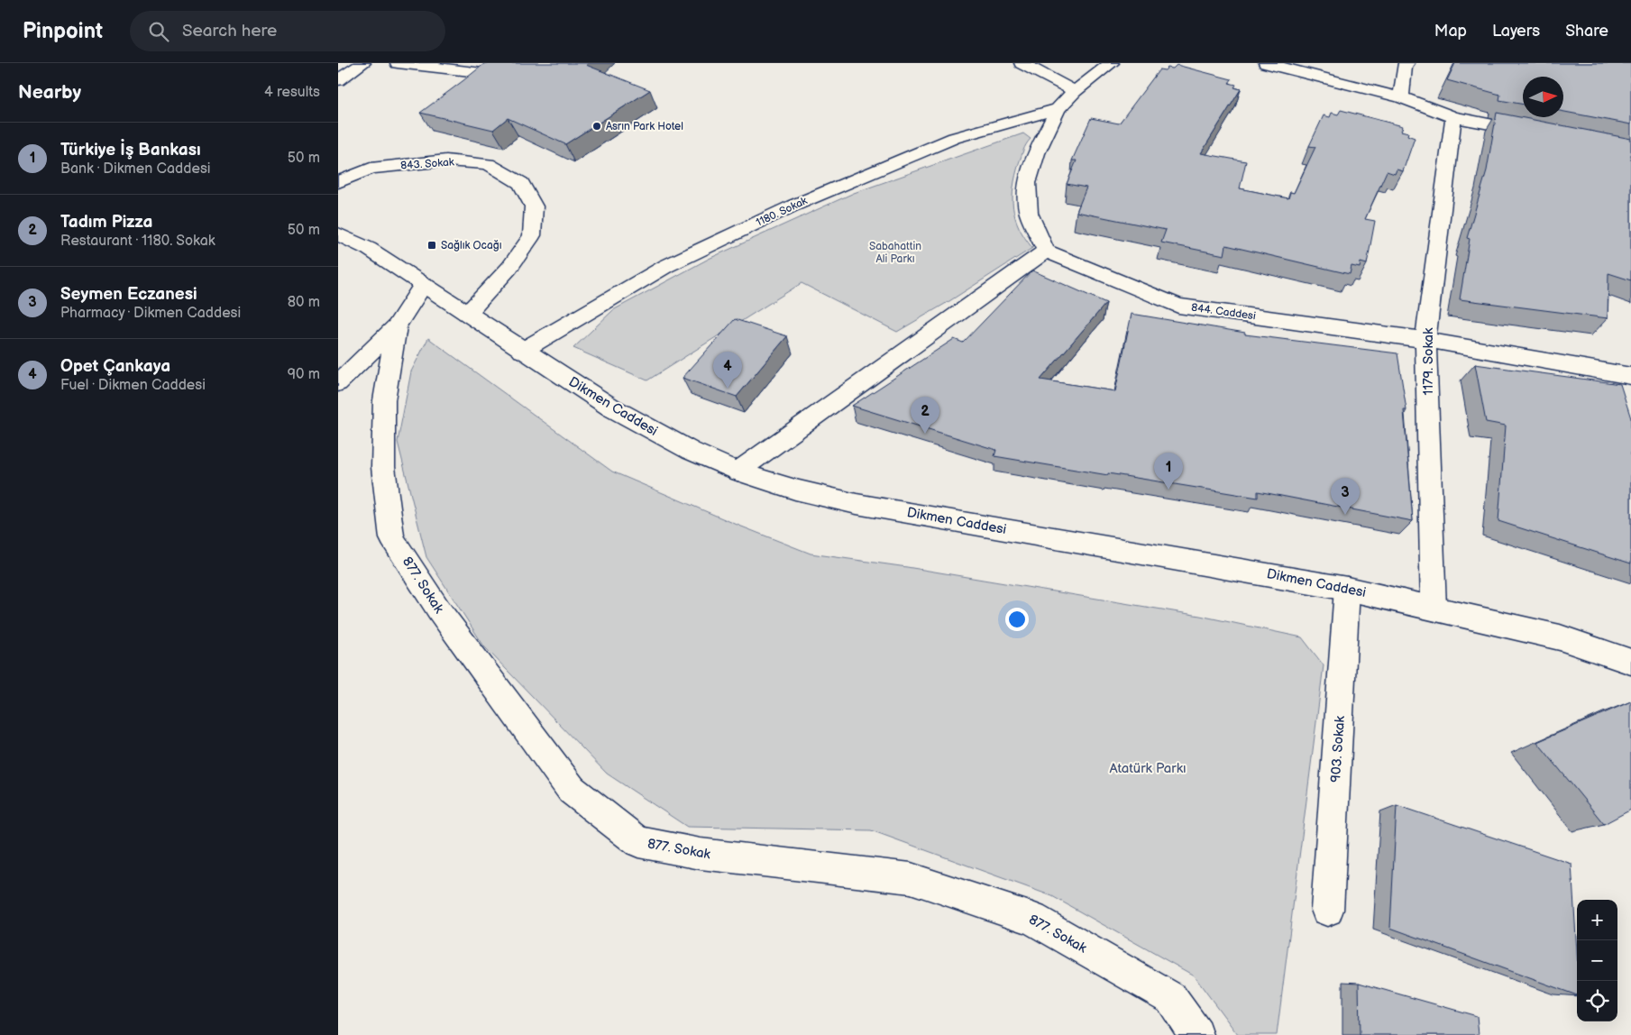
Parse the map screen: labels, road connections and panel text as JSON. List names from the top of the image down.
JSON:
{
  "streets": {
    "street": [
      "843. Sokak",
      "1180. Sokak",
      "844. Caddesi",
      "1179. Sokak",
      "Dikmen Caddesi",
      "877. Sokak",
      "903. Sokak"
    ]
  },
  "crossings": [
    ["843. Sokak", "Dikmen Caddesi"],
    ["1180. Sokak", "Dikmen Caddesi"],
    ["844. Caddesi", "1179. Sokak"],
    ["1179. Sokak", "Dikmen Caddesi"],
    ["Dikmen Caddesi", "903. Sokak"]
  ],
  "parks": ["Sabahattin Ali Parkı", "Atatürk Parkı"],
  "places": {
    "other": ["Asrın Park Hotel"],
    "transit": ["Sağlık Ocağı"]
  },
  "north": "right",
  "page": {
    "header": "Pinpoint",
    "search": "Search here",
    "nav": ["Map", "Layers", "Share"],
    "heading": ["Nearby", "4 results"],
    "list": [
      {
        "mark": "1",
        "name": "Türkiye İş Bankası",
        "note": "Bank · Dikmen Caddesi",
        "value": "50 m"
      },
      {
        "mark": "2",
        "name": "Tadım Pizza",
        "note": "Restaurant · 1180. Sokak",
        "value": "50 m"
      },
      {
        "mark": "3",
        "name": "Seymen Eczanesi",
        "note": "Pharmacy · Dikmen Caddesi",
        "value": "80 m"
      },
      {
        "mark": "4",
        "name": "Opet Çankaya",
        "note": "Fuel · Dikmen Caddesi",
        "value": "90 m"
      }
    ],
    "pins": [
      "4",
      "2",
      "1",
      "3"
    ],
    "map_buttons": ["+", "−"]
  }
}
